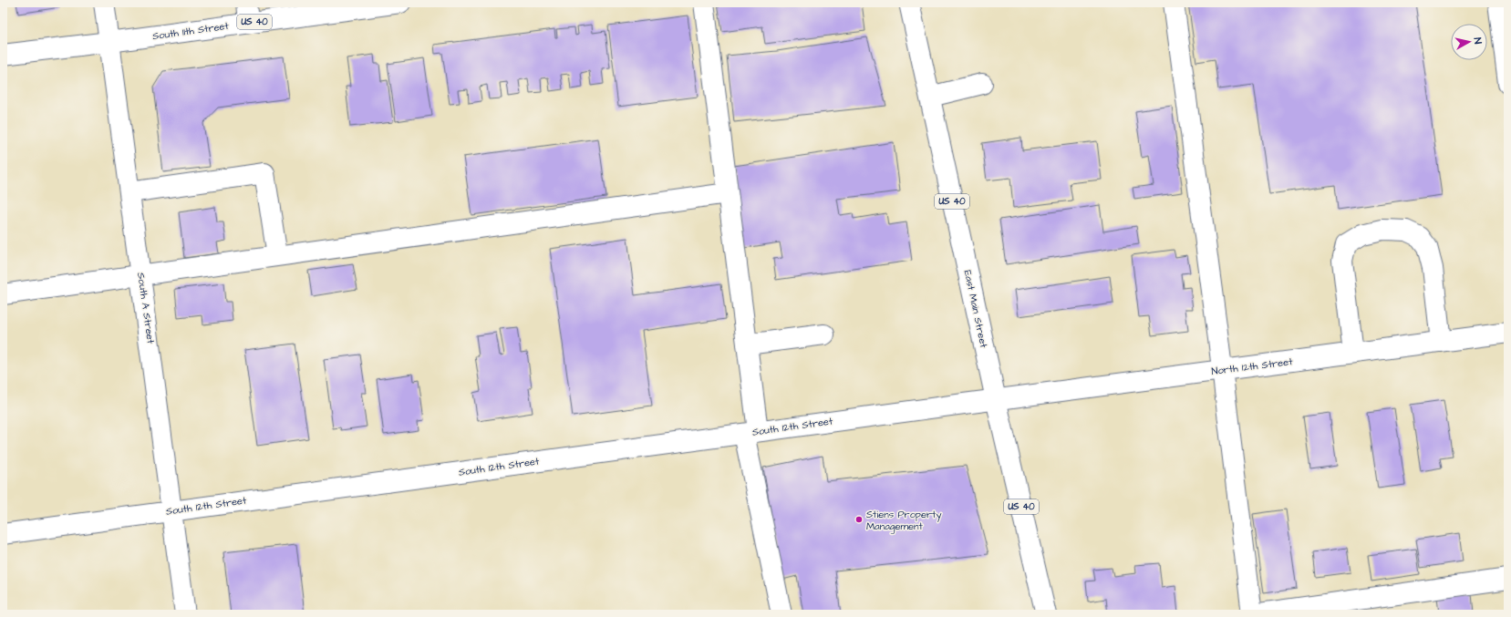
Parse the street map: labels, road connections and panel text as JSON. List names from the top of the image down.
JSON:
{
  "streets": {
    "street": [
      "US 40",
      "South 11th Street",
      "South A Street",
      "East Main Street",
      "North 12th Street",
      "South 12th Street"
    ]
  },
  "crossings": [
    ["South 11th Street", "South A Street"],
    ["South A Street", "South 12th Street"],
    ["East Main Street", "North 12th Street"],
    ["East Main Street", "South 12th Street"],
    ["North 12th Street", "South 12th Street"]
  ],
  "places": ["Stiens Property Management"],
  "north": "right"
}
